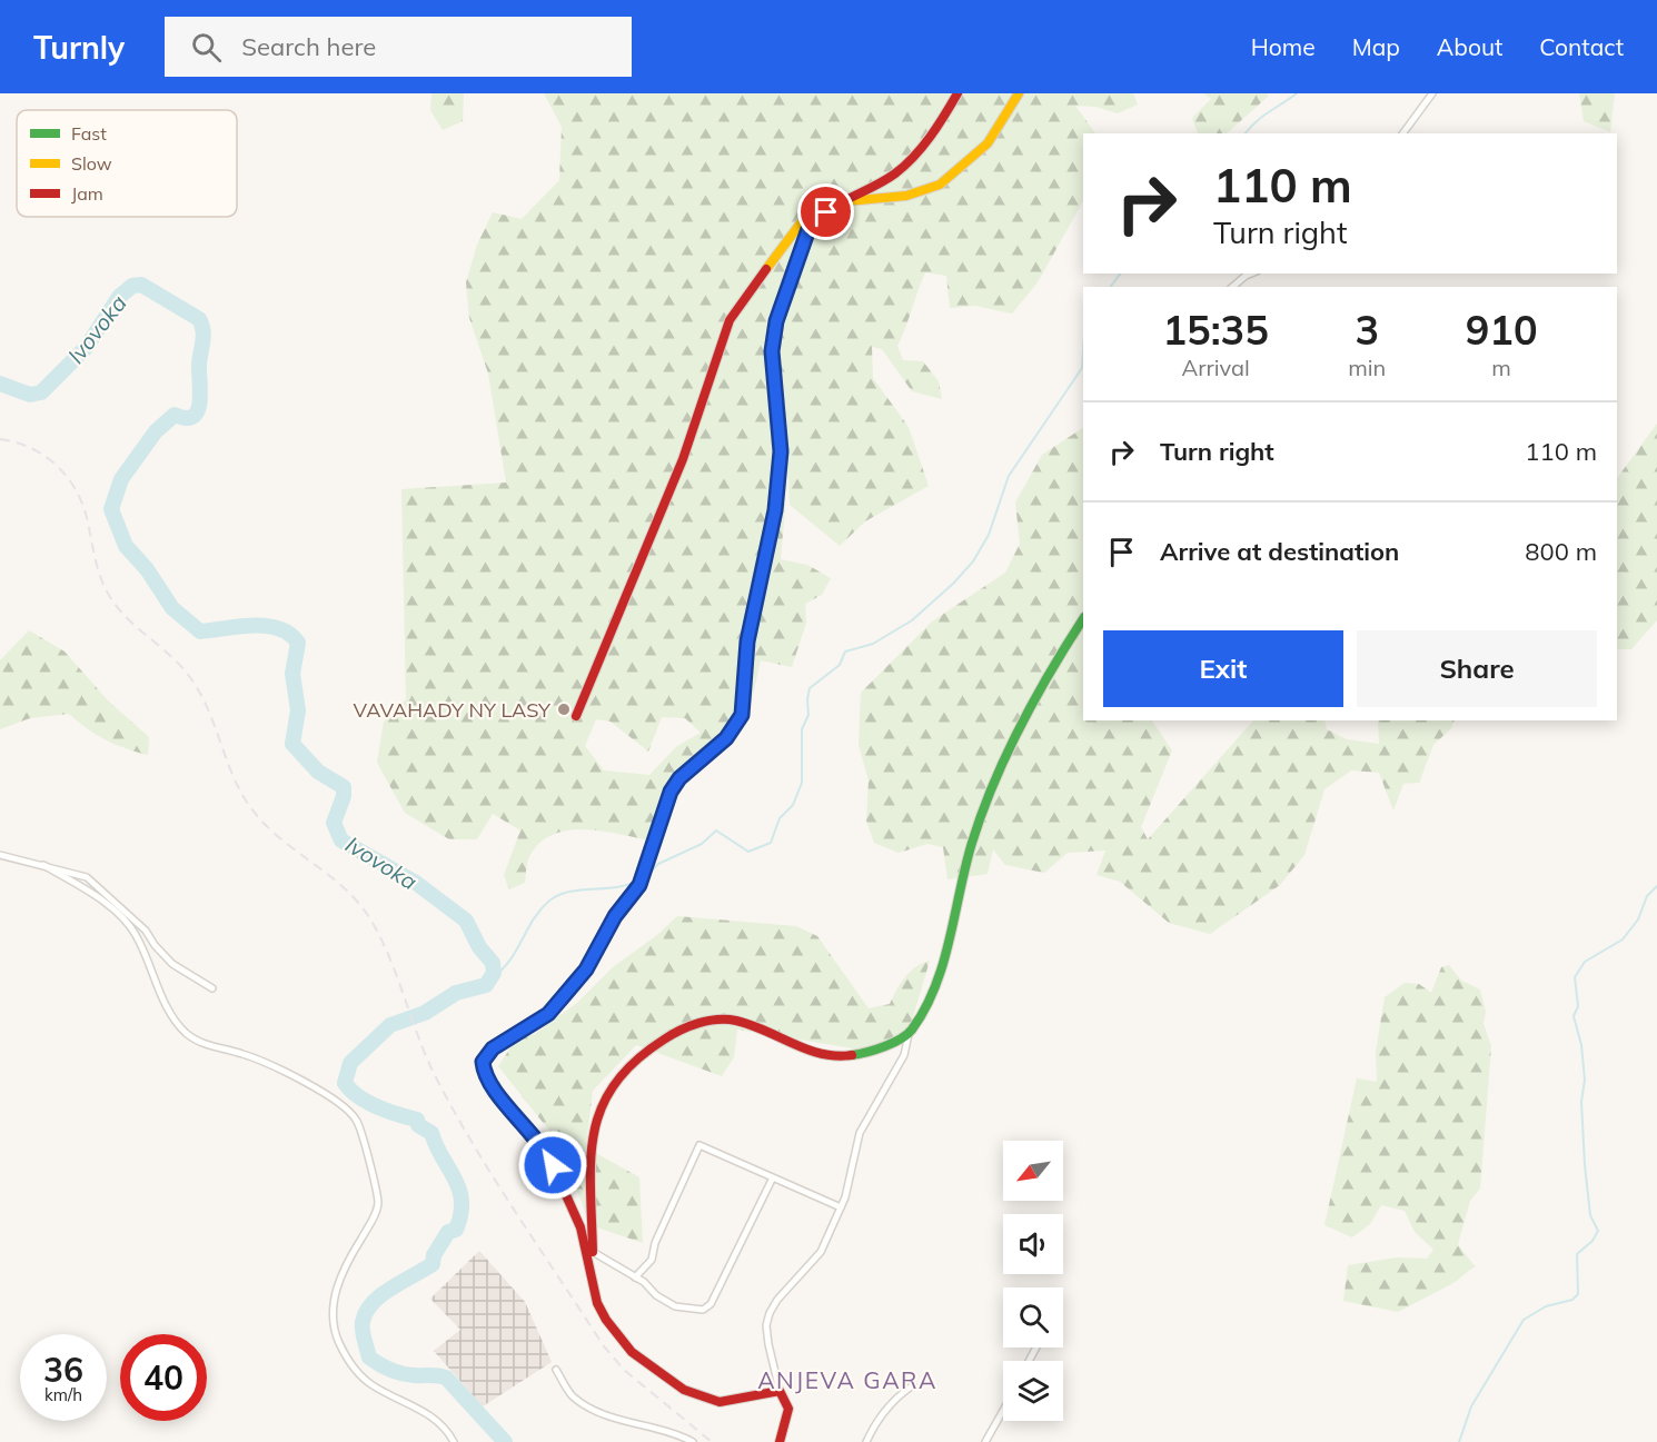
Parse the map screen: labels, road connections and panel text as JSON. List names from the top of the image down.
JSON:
{
  "districts": ["ANJEVA GARA"],
  "water": ["Ivovoka"],
  "places": ["VAVAHADY NY LASY"],
  "legend": ["Fast", "Slow", "Jam"],
  "north": "bottom left",
  "page": {
    "header": "Turnly",
    "search": "Search here",
    "nav": [
      "Home",
      "Map",
      "About",
      "Contact"
    ],
    "turn": ["110 m", "Turn right"],
    "eta": [
      "15:35",
      "Arrival",
      "3",
      "min",
      "910",
      "m"
    ],
    "list": [
      {
        "name": "Turn right",
        "value": "110 m"
      },
      {
        "name": "Arrive at destination",
        "value": "800 m"
      }
    ],
    "buttons": ["Exit", "Share"],
    "speed": "36 km/h",
    "limit": "40"
  }
}
